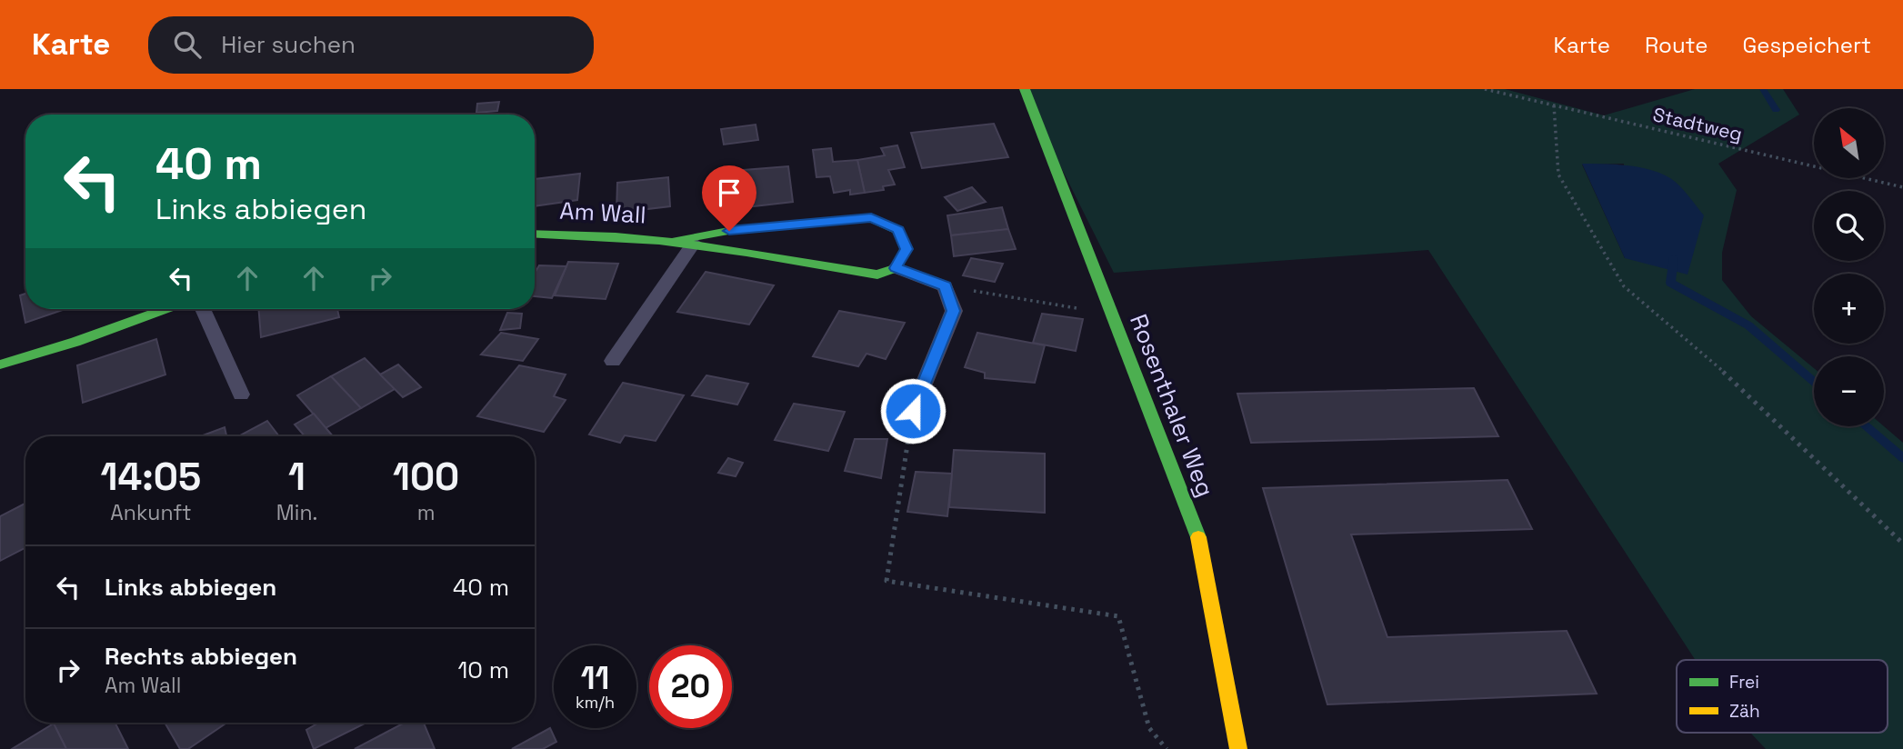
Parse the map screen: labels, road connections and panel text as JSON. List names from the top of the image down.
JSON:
{
  "streets": {
    "street": ["Am Wall", "Rosenthaler Weg"],
    "path": ["Stadtweg"]
  },
  "legend": ["Frei", "Zäh"],
  "north": "top left",
  "page": {
    "header": "Karte",
    "search": "Hier suchen",
    "nav": ["Karte", "Route", "Gespeichert"],
    "map_buttons": ["+", "−"],
    "turn": ["40 m", "Links abbiegen"],
    "eta": [
      "14:05",
      "Ankunft",
      "1",
      "Min.",
      "100",
      "m"
    ],
    "list": [
      {
        "name": "Links abbiegen",
        "value": "40 m"
      },
      {
        "name": "Rechts abbiegen",
        "note": "Am Wall",
        "value": "10 m"
      }
    ],
    "speed": "11 km/h",
    "limit": "20"
  }
}
